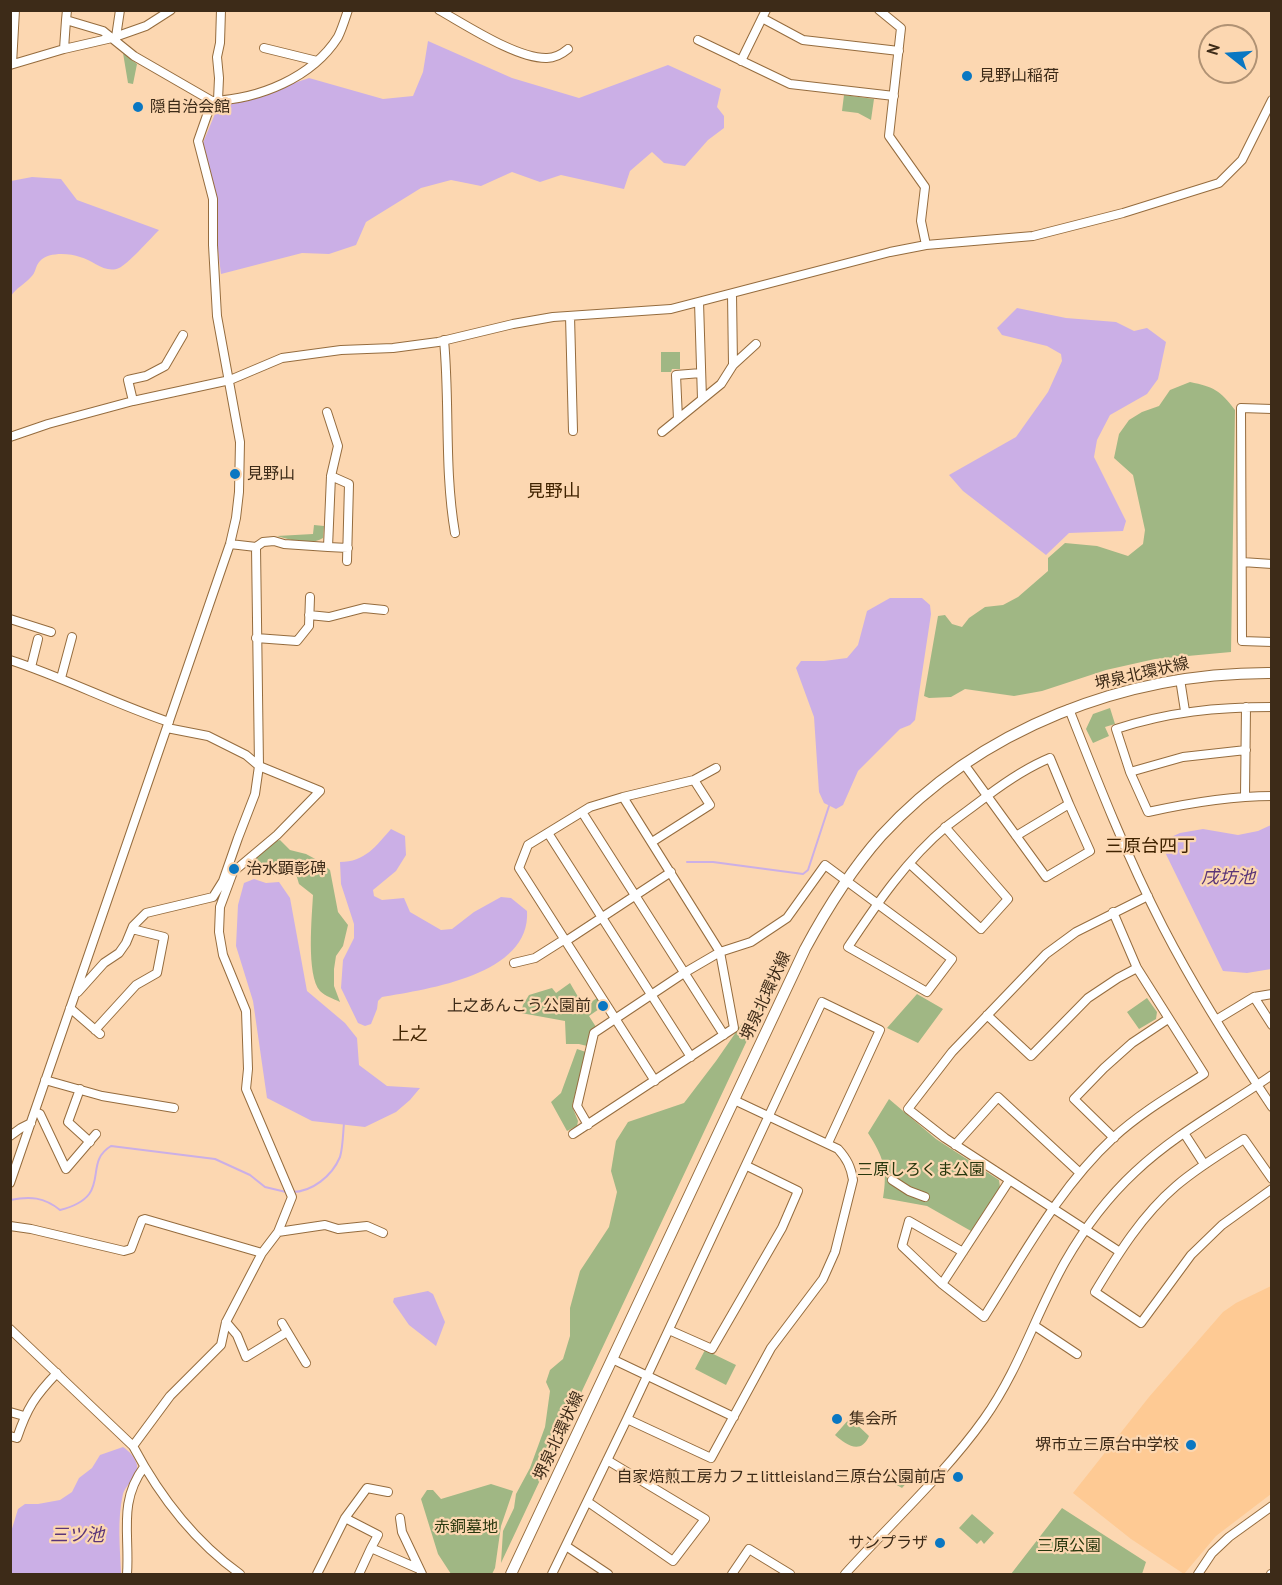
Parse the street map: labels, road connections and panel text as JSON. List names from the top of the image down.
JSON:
{
  "streets": {
    "main road": ["堺泉北環状線"]
  },
  "districts": ["見野山", "三原台四丁", "上之"],
  "water": ["戌坊池", "三ツ池"],
  "parks": ["三原しろくま公園", "赤銅墓地", "三原公園"],
  "places": [
    "見野山稲荷",
    "隠自治会館",
    "見野山",
    "治水顕彰碑",
    "上之あんこう公園前",
    "集会所",
    "堺市立三原台中学校",
    "自家焙煎工房カフェlittleisland三原台公園前店",
    "サンプラザ"
  ],
  "north": "left"
}
